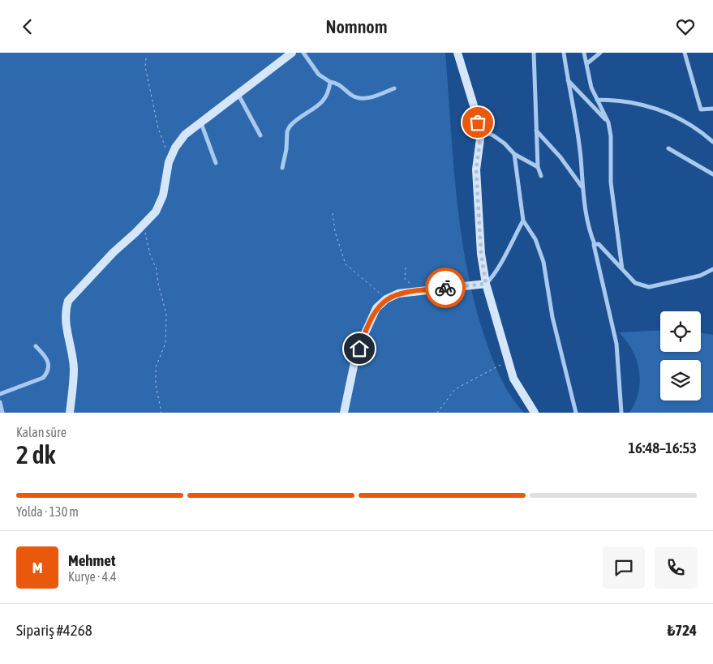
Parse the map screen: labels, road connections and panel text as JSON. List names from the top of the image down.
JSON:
{
  "page": {
    "header": "Nomnom",
    "heading": ["2 dk", "Kalan süre", "16:48–16:53"],
    "panel": [
      "Mehmet",
      "Kurye · 4.4",
      "Sipariş #4268",
      "₺724"
    ],
    "bar": "Yolda · 130 m",
    "round": "M"
  }
}
